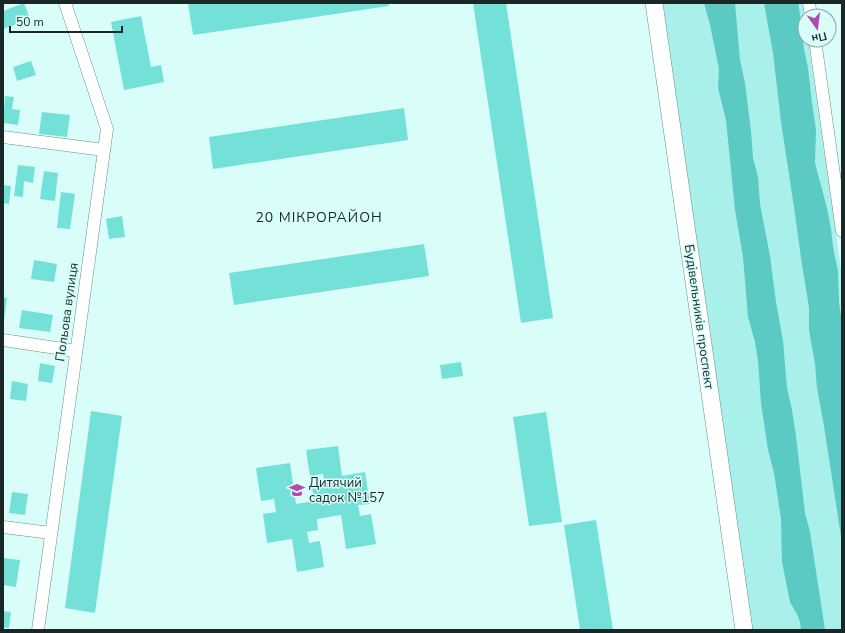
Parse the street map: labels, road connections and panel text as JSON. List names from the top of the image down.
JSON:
{
  "streets": {
    "main road": ["Будівельників проспект"],
    "street": ["Польова вулиця"]
  },
  "districts": ["20 МІКРОРАЙОН"],
  "places": {
    "school or university": ["Дитячий садок №157"]
  },
  "scale_bar": "50 m",
  "north": "bottom"
}
